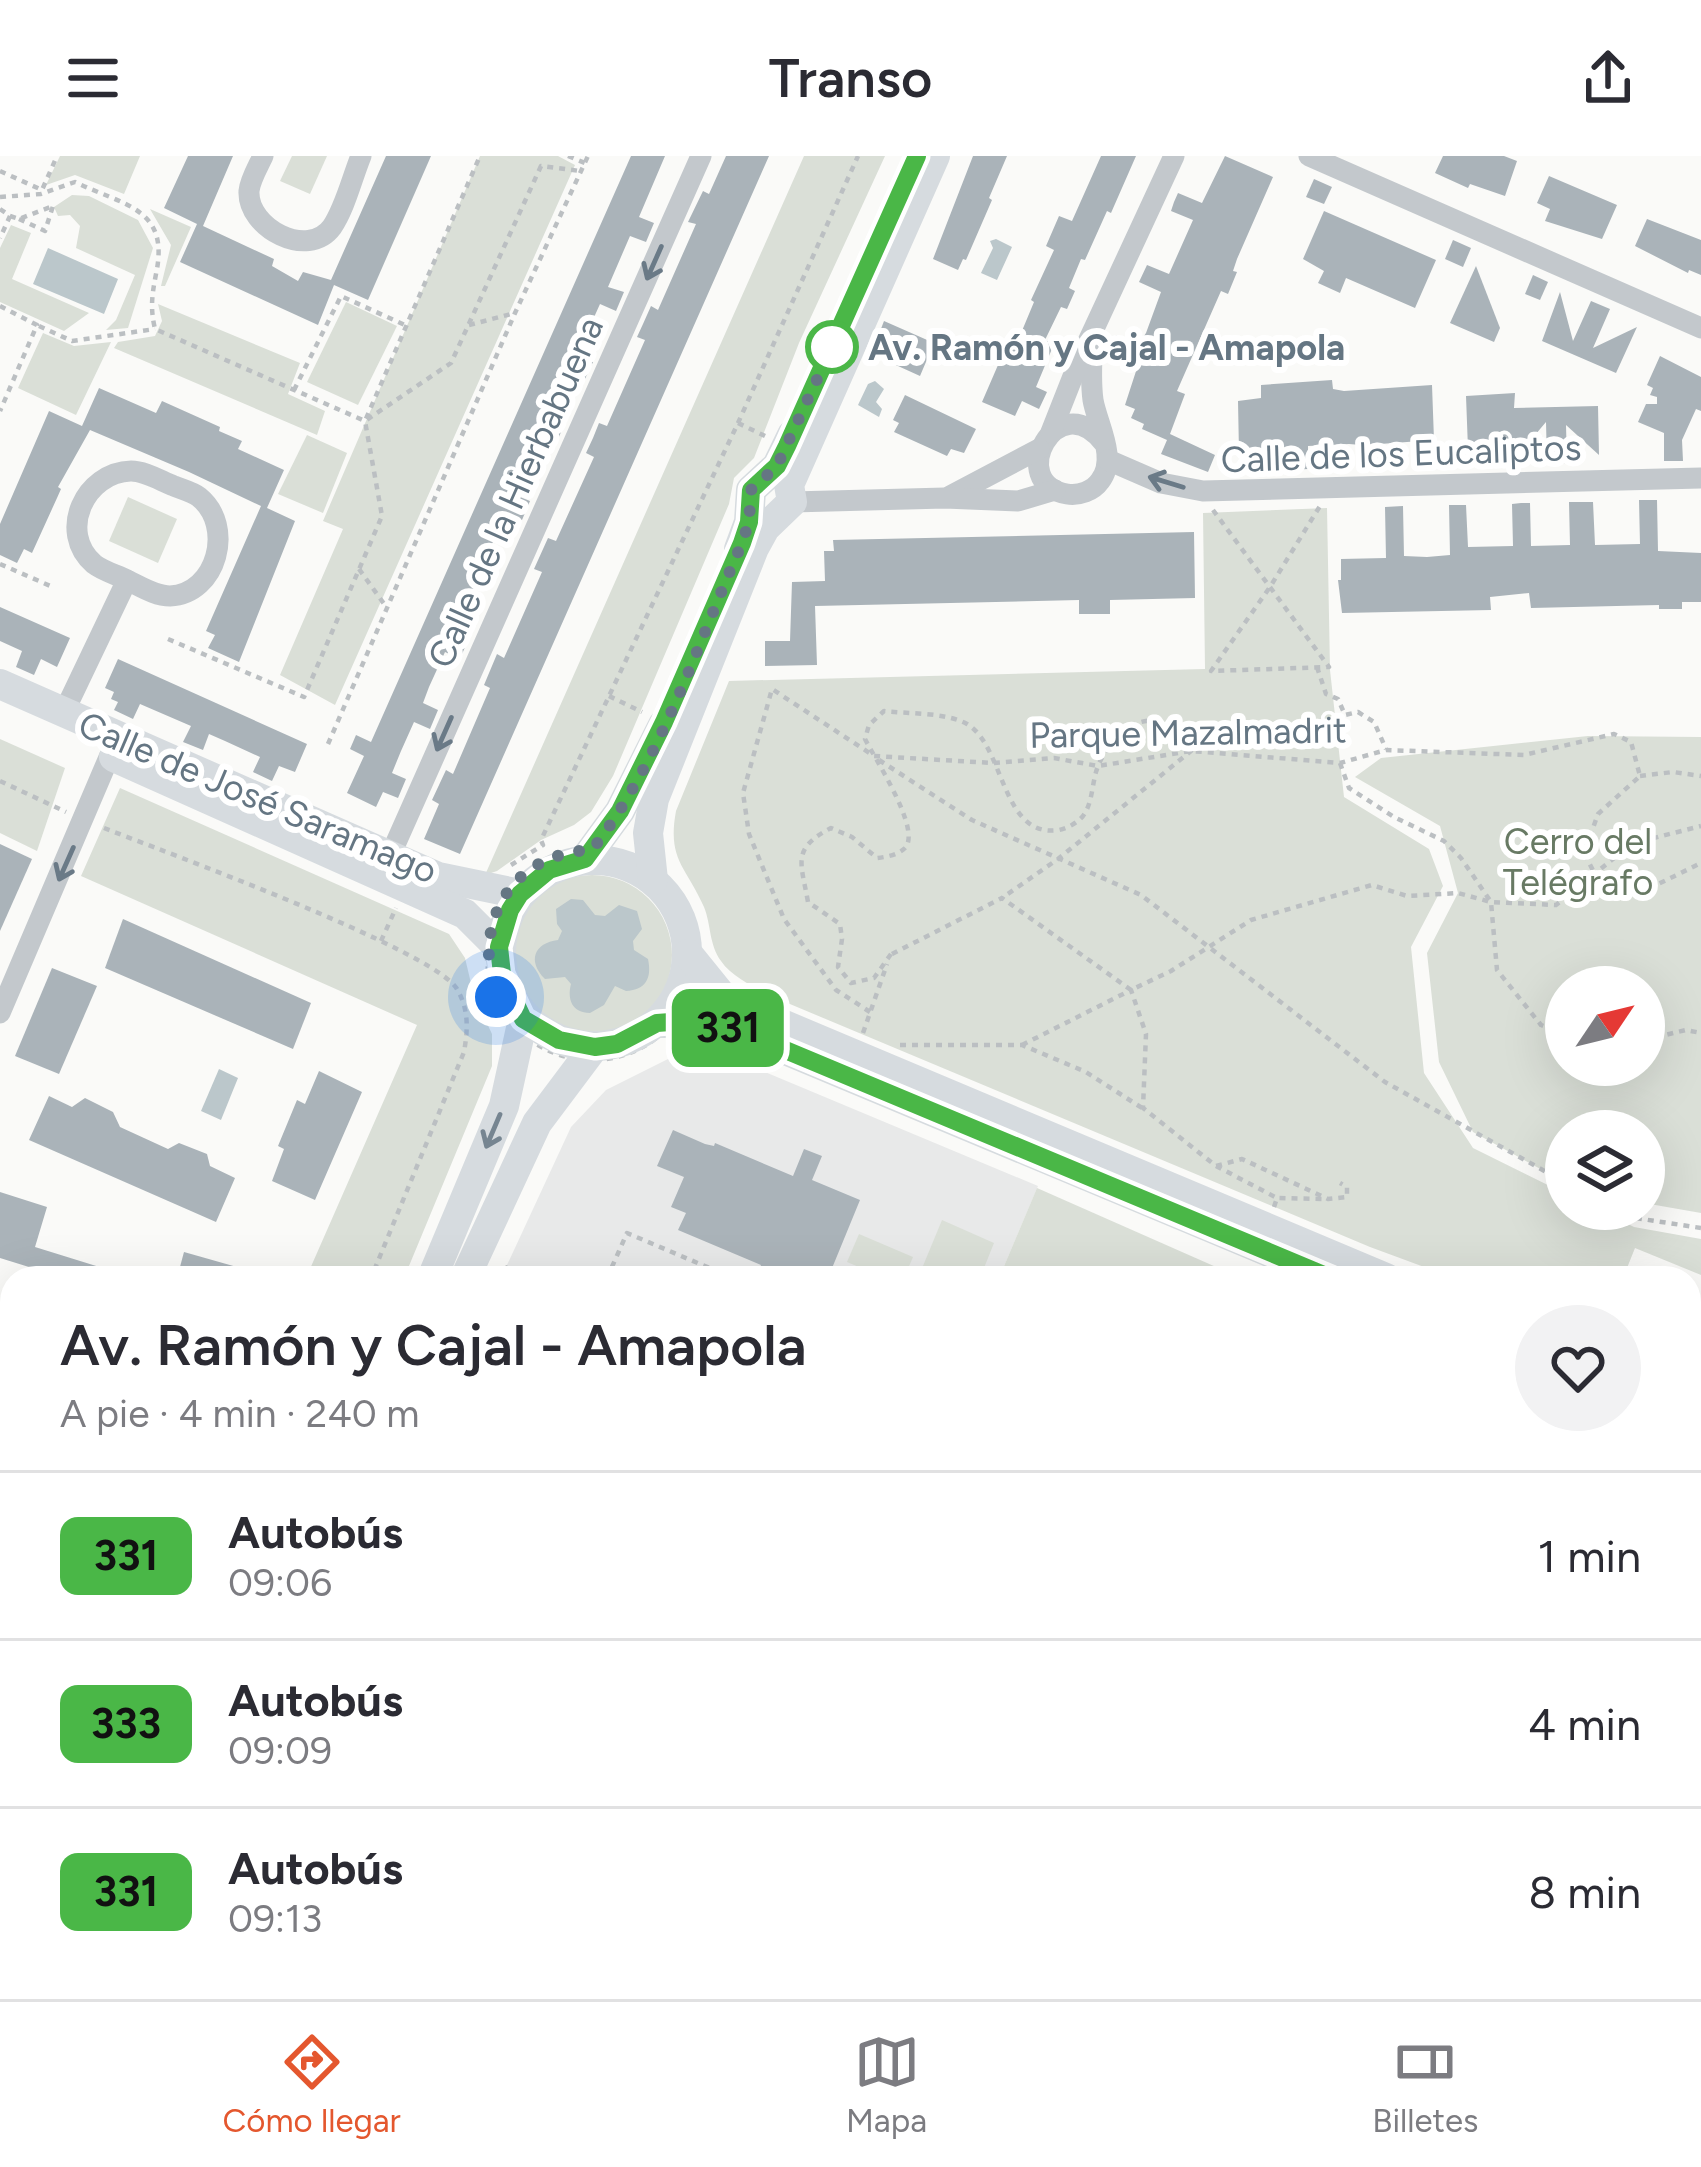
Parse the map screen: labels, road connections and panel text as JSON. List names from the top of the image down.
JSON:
{
  "streets": {
    "street": ["Calle de los Eucaliptos", "Calle de la Hierbabuena", "Calle de José Saramago"],
    "path": ["Parque Mazalmadrit"]
  },
  "crossings": [
    ["Calle de la Hierbabuena", "Calle de José Saramago"]
  ],
  "one_way": ["Calle de los Eucaliptos", "Calle de la Hierbabuena"],
  "parks": ["Cerro del Telégrafo"],
  "places": ["Av. Ramón y Cajal - Amapola"],
  "lines": ["bus line 331"],
  "north": "top right",
  "page": {
    "header": "Transo",
    "on_map": "331",
    "heading": ["Av. Ramón y Cajal - Amapola", "A pie · 4 min · 240 m"],
    "list": [
      {
        "mark": "331",
        "name": "Autobús",
        "note": "09:06",
        "value": "1 min"
      },
      {
        "mark": "333",
        "name": "Autobús",
        "note": "09:09",
        "value": "4 min"
      },
      {
        "mark": "331",
        "name": "Autobús",
        "note": "09:13",
        "value": "8 min"
      }
    ],
    "tabs": ["Cómo llegar", "Mapa", "Billetes"]
  }
}
